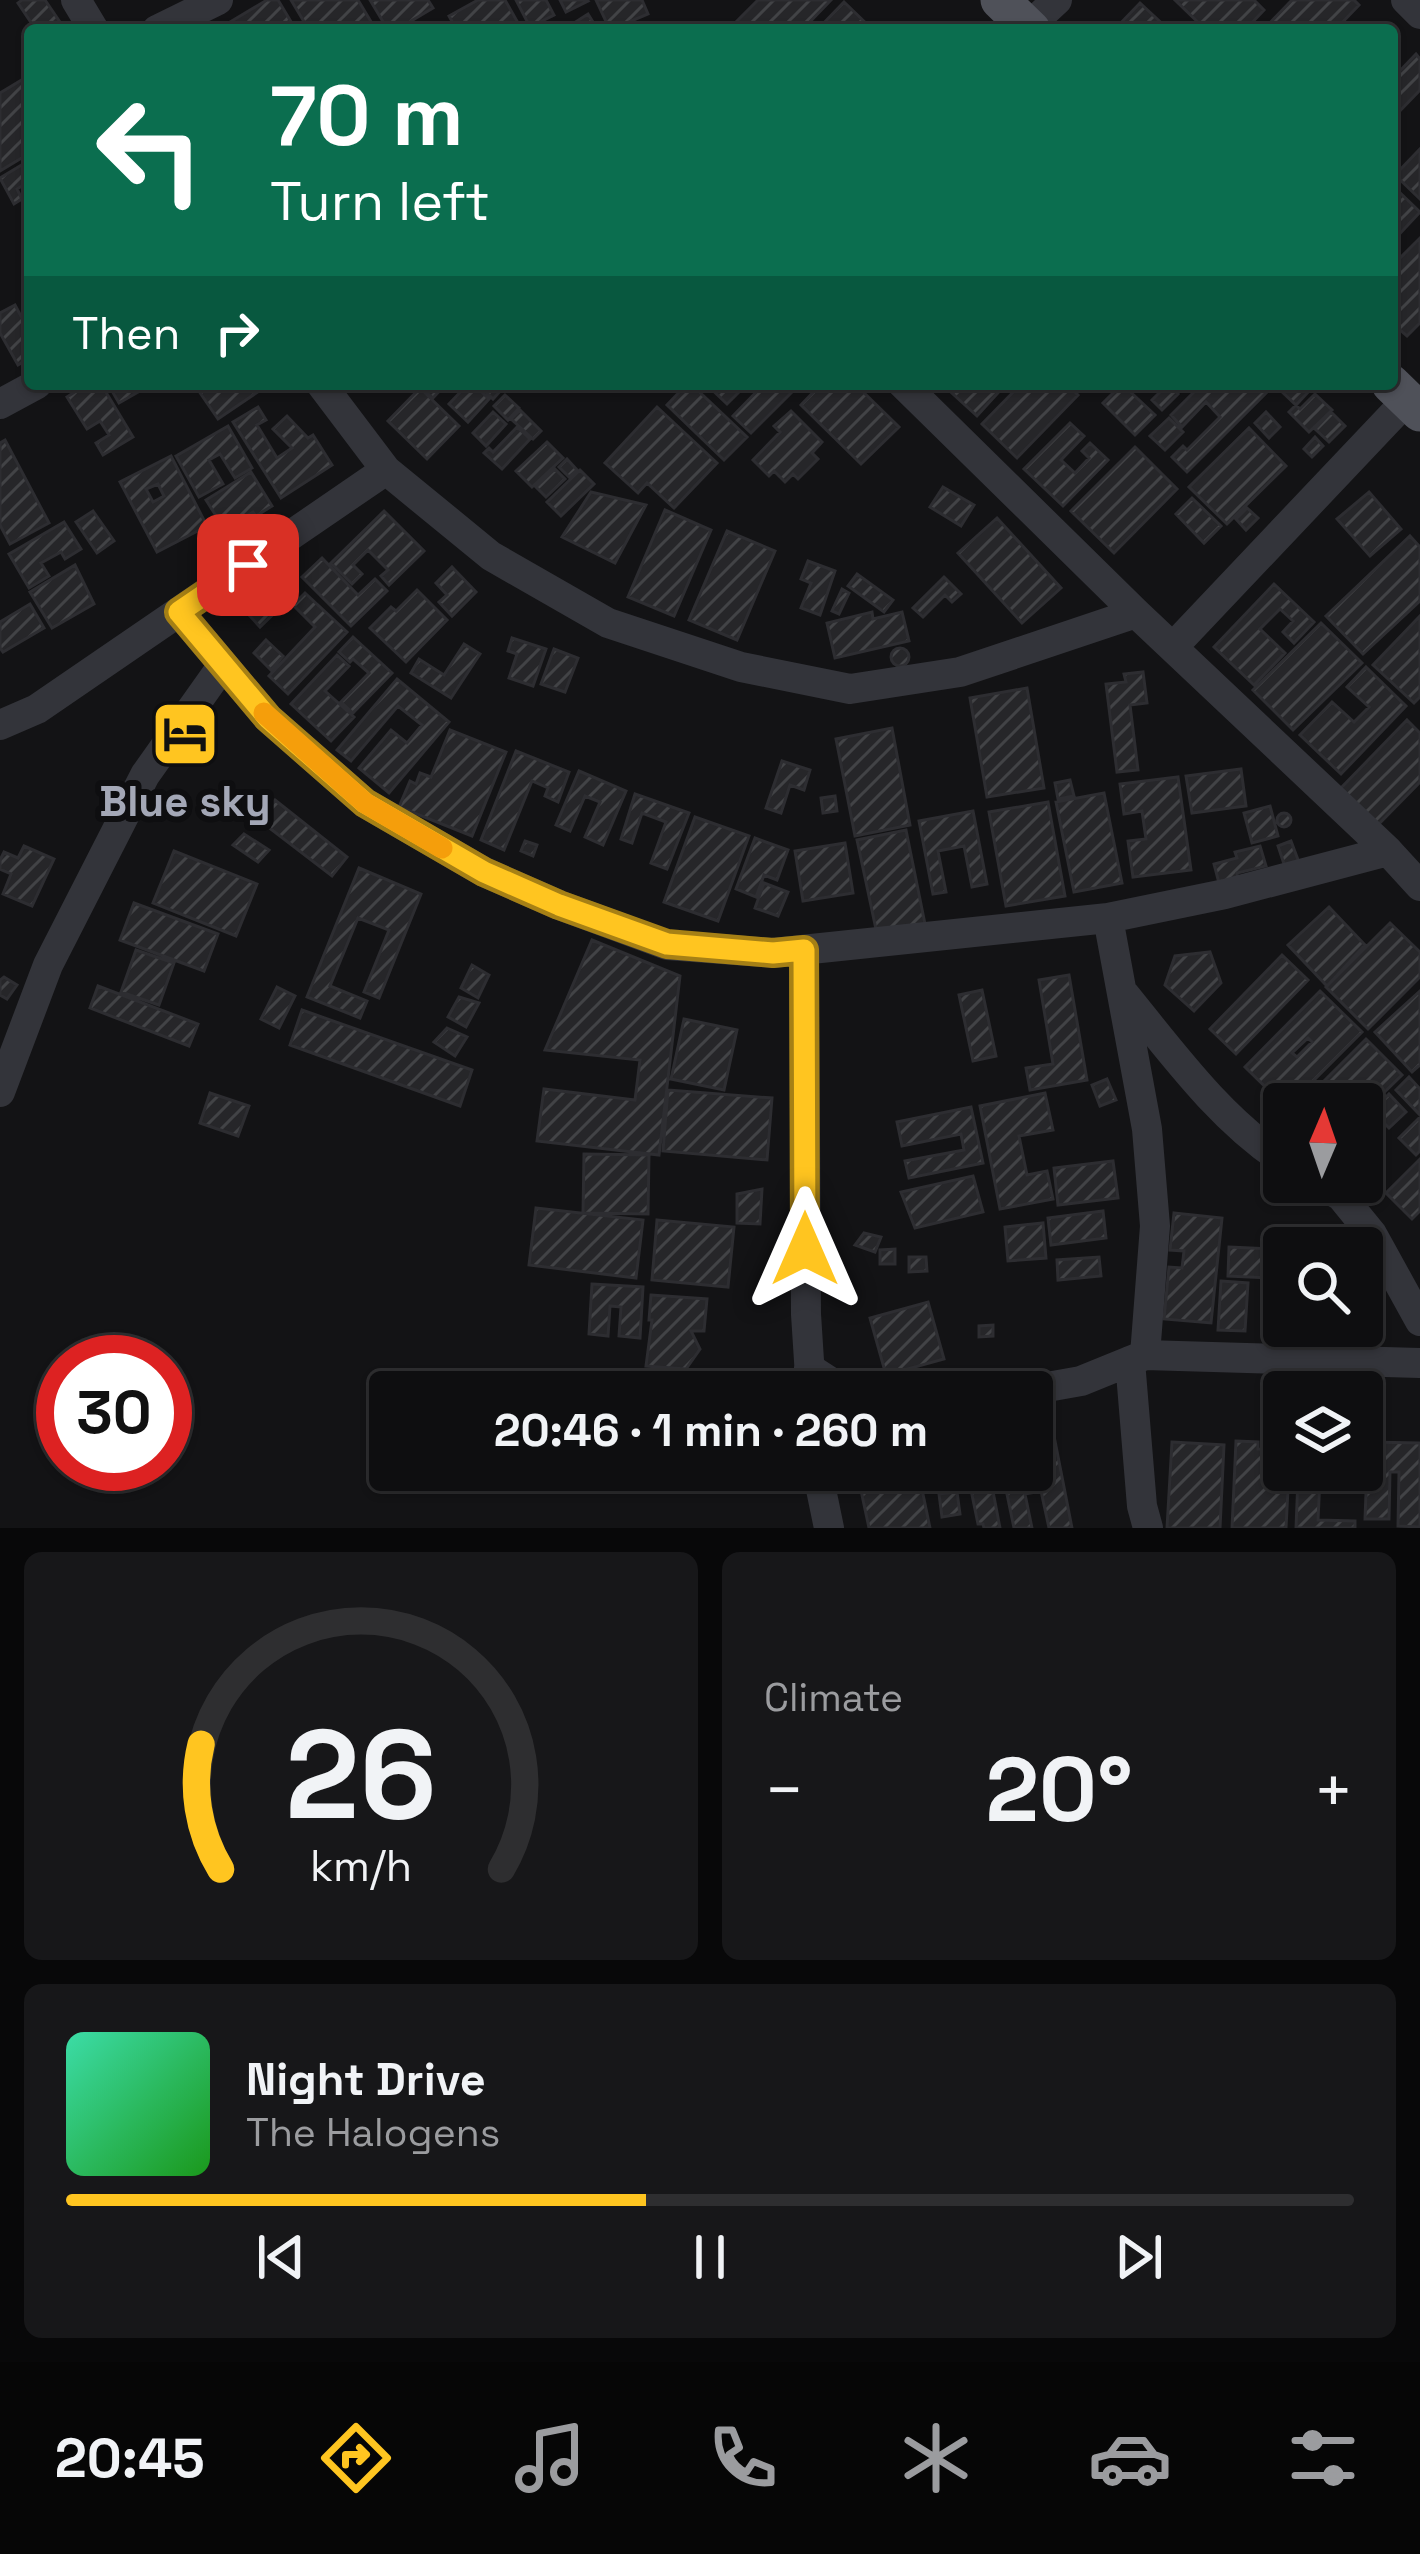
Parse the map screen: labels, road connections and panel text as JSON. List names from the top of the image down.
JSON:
{
  "places": {
    "hotel": ["Blue sky"]
  },
  "north": "top",
  "page": {
    "turn": ["70 m", "Turn left"],
    "then": "Then",
    "limit": "30",
    "trip": "20:46 · 1 min · 260 m",
    "tile": "Climate",
    "heat": ["−", "20°", "+"],
    "song": ["Night Drive", "The Halogens"],
    "tabs": "20:45",
    "gauge": ["26", "km/h"]
  }
}
